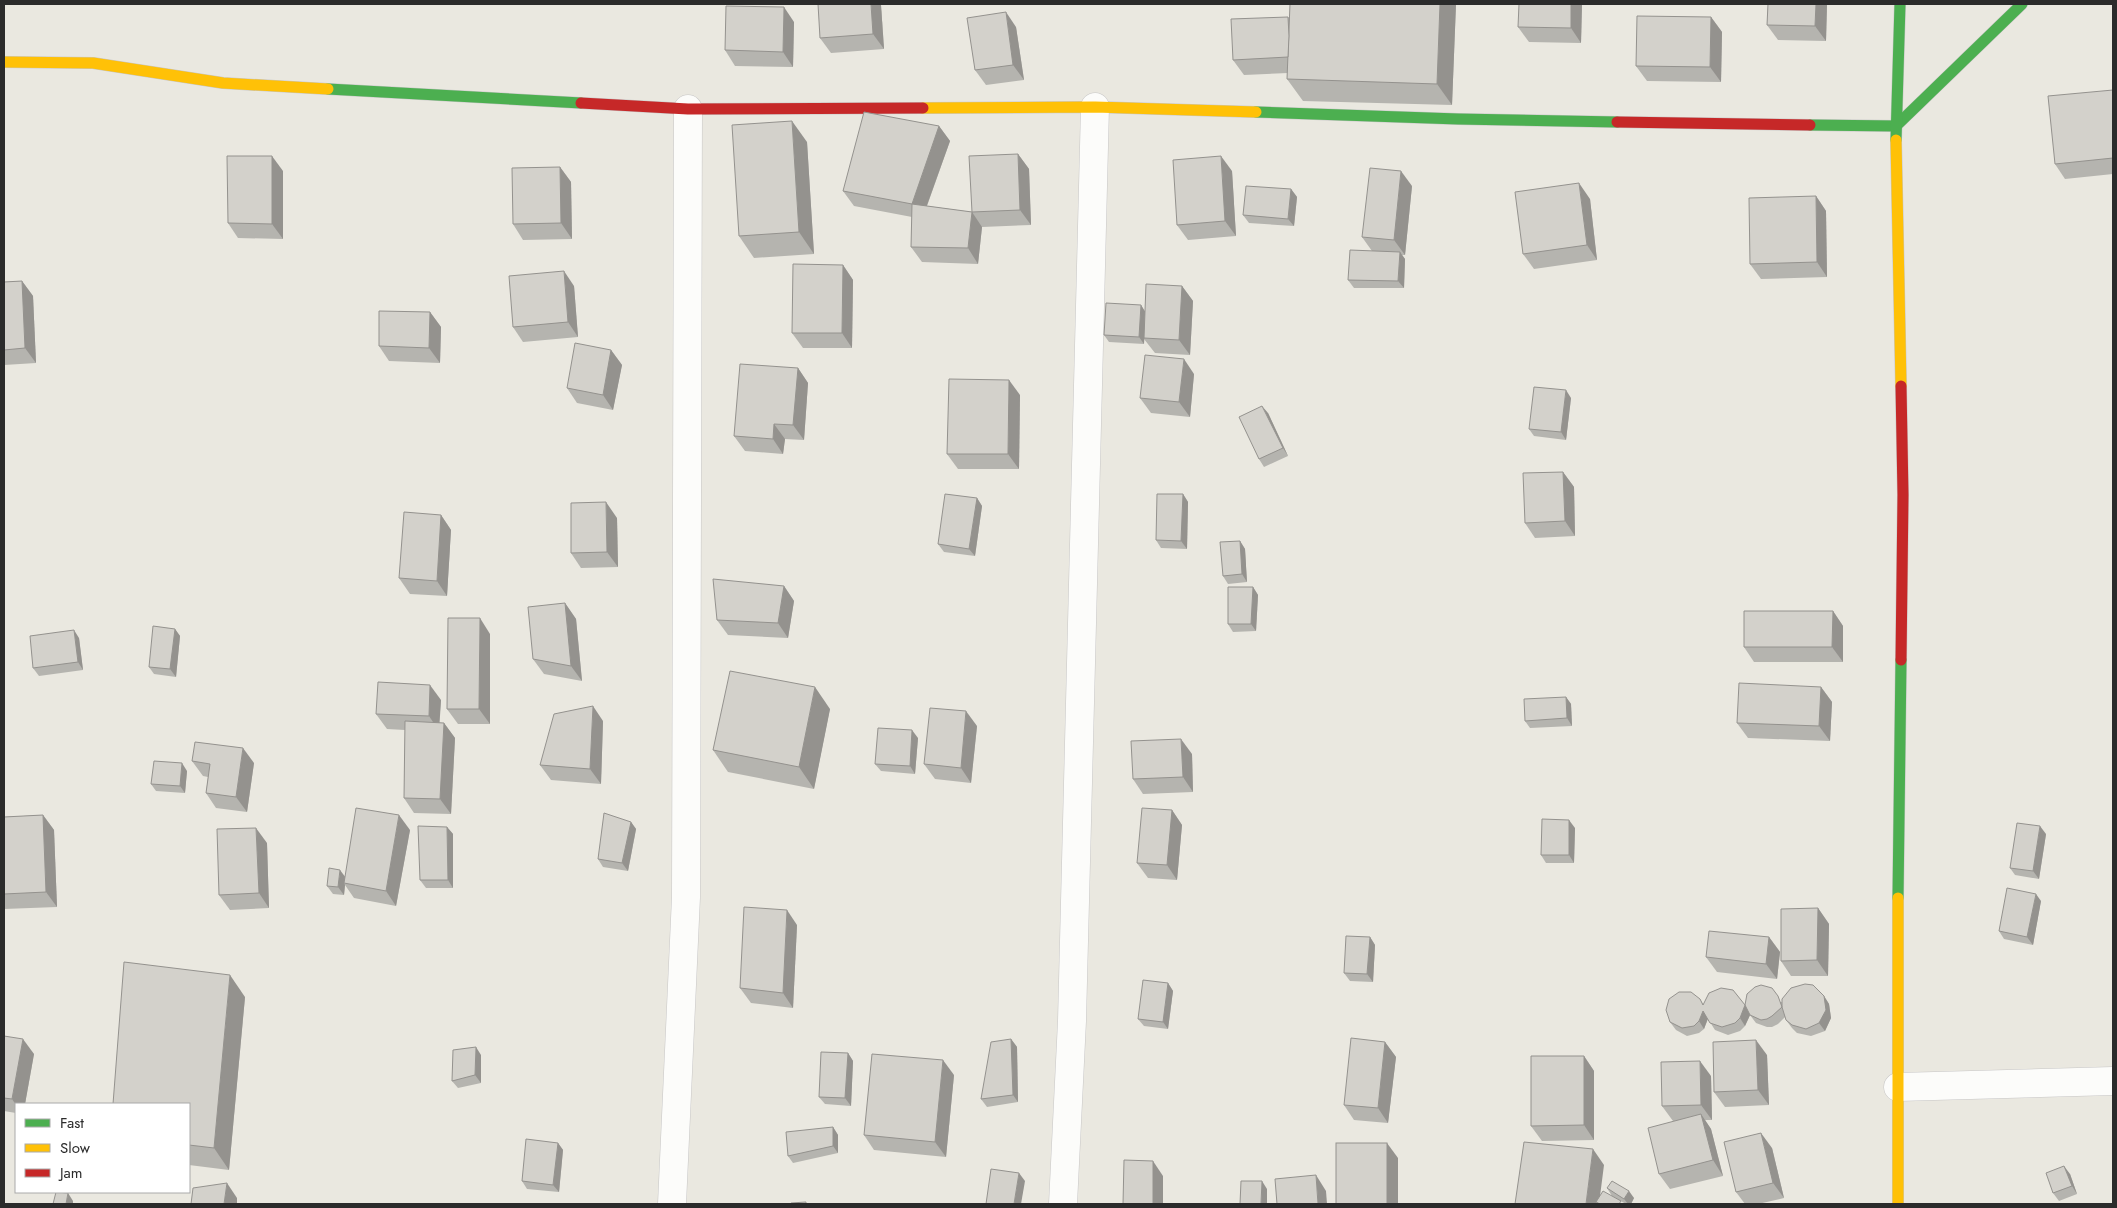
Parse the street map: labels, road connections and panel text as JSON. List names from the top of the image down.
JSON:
{
  "legend": ["Fast", "Slow", "Jam"]
}
